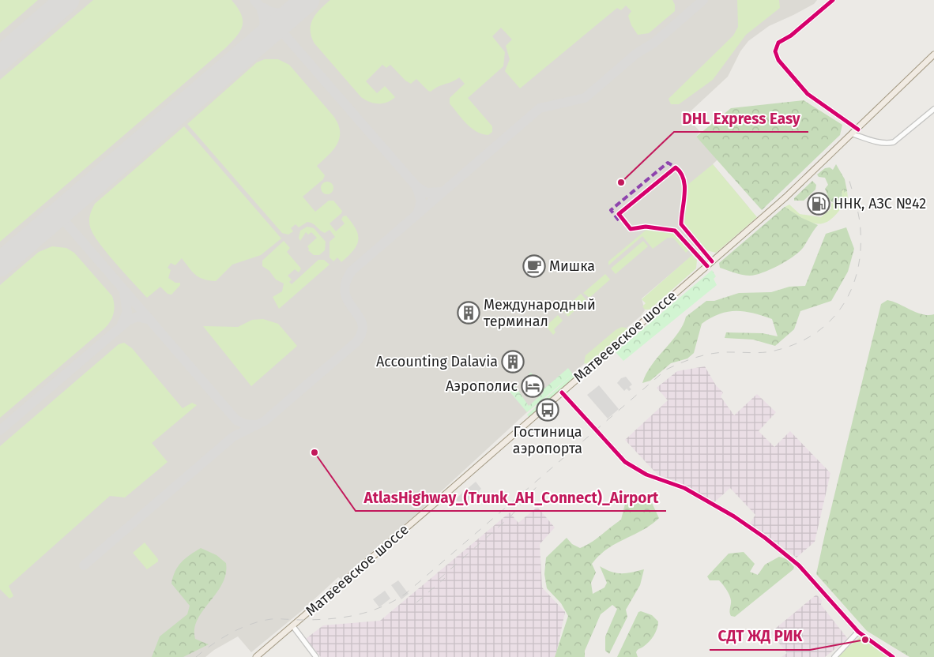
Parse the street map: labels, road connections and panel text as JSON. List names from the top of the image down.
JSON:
{
  "streets": {
    "main road": ["Матвеевское шоссе"]
  },
  "places": {
    "other": ["DHL Express Easy", "AtlasHighway_(Trunk_AH_Connect)_Airport", "СДТ ЖД РИК"],
    "fuel station": ["ННК, АЗС №42"],
    "cafe": ["Мишка"],
    "building": ["Международный терминал", "Accounting Dalavia"],
    "hotel": ["Аэрополис"],
    "bus stop": ["Гостиница аэропорта"]
  }
}
